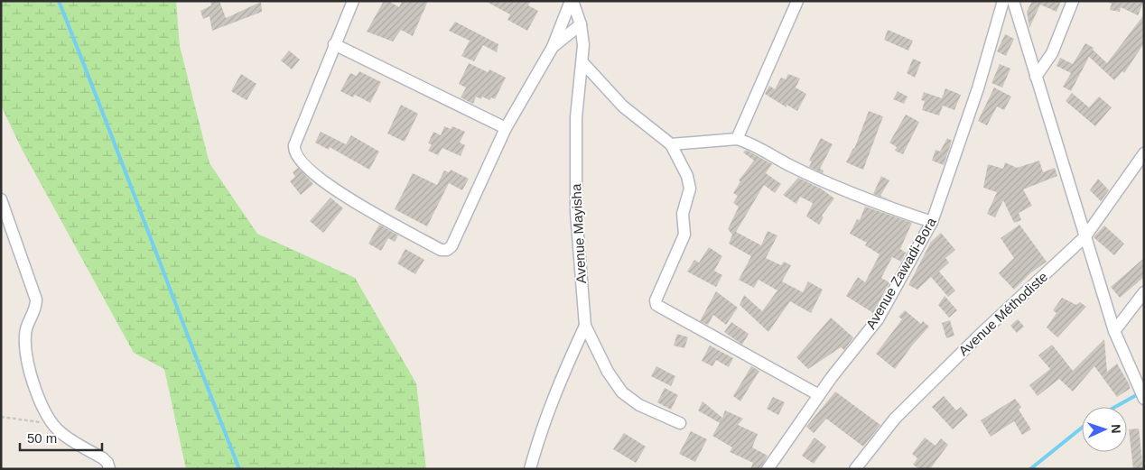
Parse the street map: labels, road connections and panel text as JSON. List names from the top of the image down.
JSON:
{
  "streets": {
    "street": ["Avenue Mayisha", "Avenue Zawadi-Bora", "Avenue Méthodiste"]
  },
  "scale_bar": "50 m",
  "north": "right"
}
